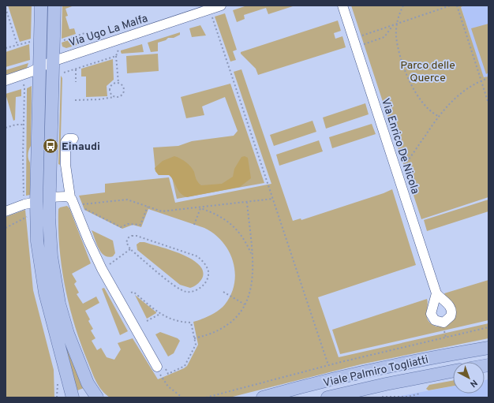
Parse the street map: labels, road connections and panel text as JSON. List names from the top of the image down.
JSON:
{
  "streets": {
    "main road": ["Viale Palmiro Togliatti"],
    "street": ["Via Ugo La Malfa", "Via Enrico De Nicola"]
  },
  "parks": ["Parco delle Querce"],
  "places": {
    "bus stop": ["Einaudi"]
  },
  "north": "bottom right"
}
